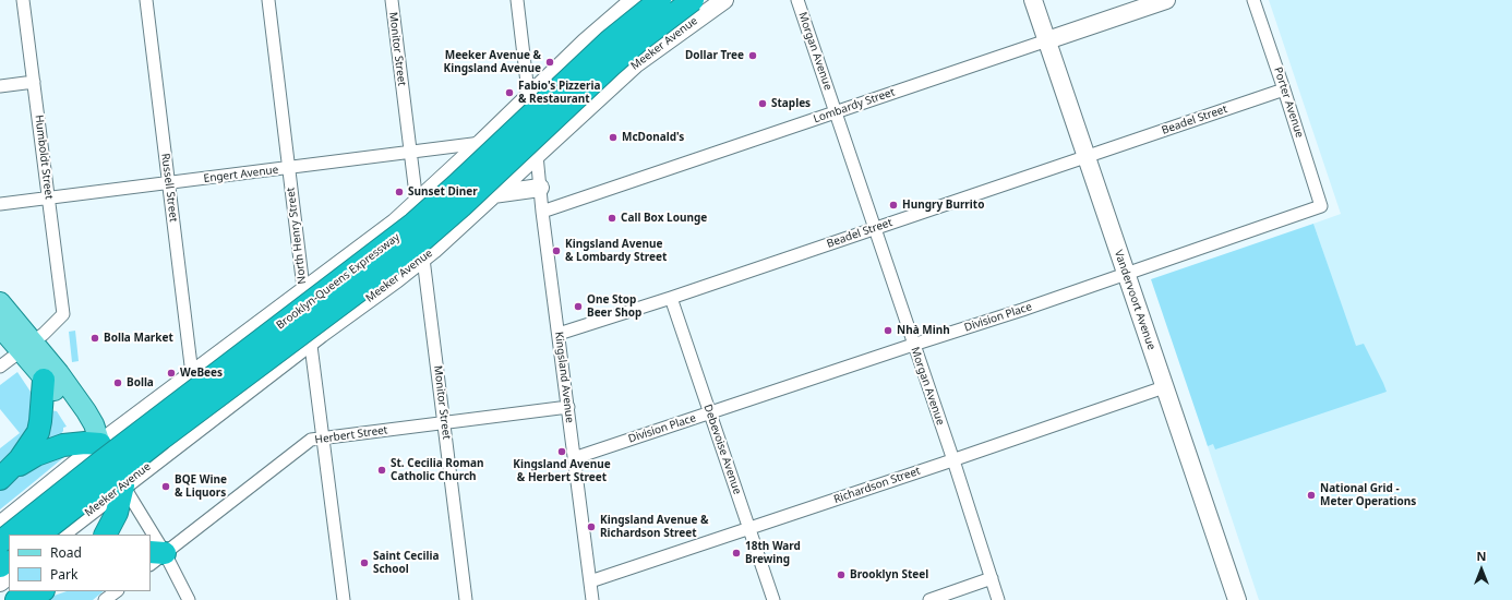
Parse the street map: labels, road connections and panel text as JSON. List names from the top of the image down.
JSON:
{
  "streets": {
    "highway": ["Brooklyn-Queens Expressway"],
    "main road": ["Meeker Avenue", "Lombardy Street", "Vandervoort Avenue"],
    "street": [
      "Monitor Street",
      "Morgan Avenue",
      "Porter Avenue",
      "Beadel Street",
      "Humboldt Street",
      "Engert Avenue",
      "Russell Street",
      "North Henry Street",
      "Division Place",
      "Kingsland Avenue",
      "Herbert Street",
      "Debevoise Avenue",
      "Richardson Street"
    ]
  },
  "crossings": [
    ["Meeker Avenue", "Monitor Street"],
    ["Meeker Avenue", "North Henry Street"],
    ["Meeker Avenue", "Kingsland Avenue"],
    ["Monitor Street", "Engert Avenue"],
    ["Monitor Street", "Herbert Street"],
    ["Morgan Avenue", "Lombardy Street"],
    ["Morgan Avenue", "Beadel Street"],
    ["Morgan Avenue", "Division Place"],
    ["Morgan Avenue", "Richardson Street"],
    ["Porter Avenue", "Beadel Street"],
    ["Porter Avenue", "Division Place"],
    ["Lombardy Street", "Vandervoort Avenue"],
    ["Lombardy Street", "Kingsland Avenue"],
    ["Beadel Street", "Vandervoort Avenue"],
    ["Beadel Street", "Kingsland Avenue"],
    ["Beadel Street", "Debevoise Avenue"],
    ["Humboldt Street", "Engert Avenue"],
    ["Engert Avenue", "Russell Street"],
    ["Engert Avenue", "North Henry Street"],
    ["North Henry Street", "Herbert Street"],
    ["Vandervoort Avenue", "Division Place"],
    ["Vandervoort Avenue", "Richardson Street"],
    ["Division Place", "Kingsland Avenue"],
    ["Division Place", "Debevoise Avenue"],
    ["Kingsland Avenue", "Herbert Street"],
    ["Kingsland Avenue", "Richardson Street"],
    ["Debevoise Avenue", "Richardson Street"]
  ],
  "places": [
    "Dollar Tree",
    "Meeker Avenue & Kingsland Avenue",
    "Fabio's Pizzeria & Restaurant",
    "Staples",
    "McDonald's",
    "Sunset Diner",
    "Hungry Burrito",
    "Call Box Lounge",
    "Kingsland Avenue & Lombardy Street",
    "One Stop Beer Shop",
    "Nhà Minh",
    "Bolla Market",
    "WeBees",
    "Bolla",
    "Kingsland Avenue & Herbert Street",
    "St. Cecilia Roman Catholic Church",
    "BQE Wine & Liquors",
    "National Grid - Meter Operations",
    "Kingsland Avenue & Richardson Street",
    "18th Ward Brewing",
    "Saint Cecilia School",
    "Brooklyn Steel"
  ],
  "legend": ["Road", "Park"],
  "north": "top"
}
